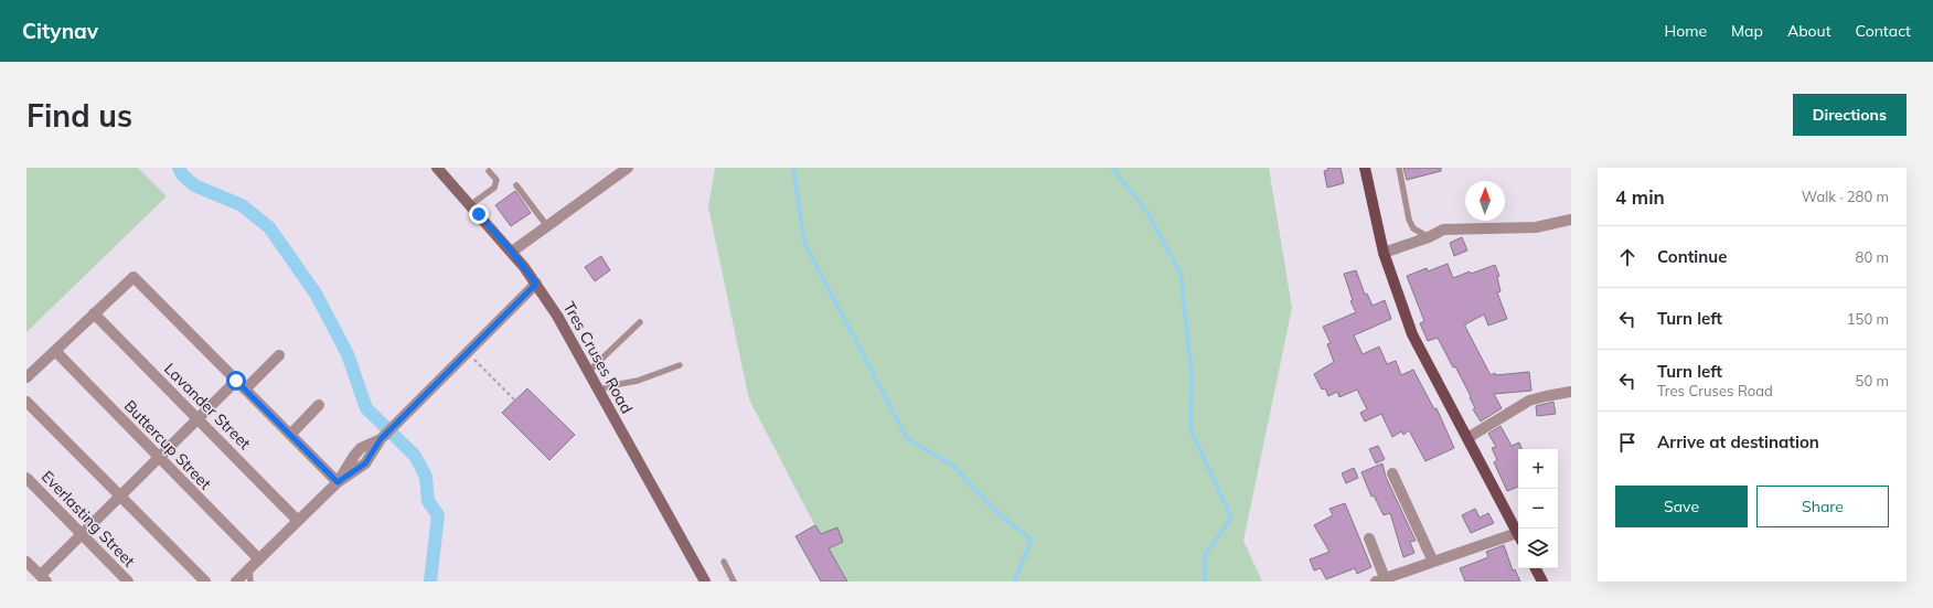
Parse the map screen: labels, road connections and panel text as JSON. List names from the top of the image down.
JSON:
{
  "streets": {
    "main road": ["Tres Cruses Road"],
    "street": ["Lavander Street", "Buttercup Street", "Everlasting Street"]
  },
  "north": "top",
  "page": {
    "header": "Citynav",
    "nav": [
      "Home",
      "Map",
      "About",
      "Contact"
    ],
    "buttons": [
      "Directions",
      ["Save", "Share"]
    ],
    "title": "Find us",
    "heading": ["4 min", "Walk · 280 m"],
    "list": [
      ["Continue", "80 m"],
      ["Turn left", "150 m"],
      ["Turn left", "Tres Cruses Road", "50 m"],
      "Arrive at destination"
    ],
    "map_buttons": ["+", "−"]
  }
}
